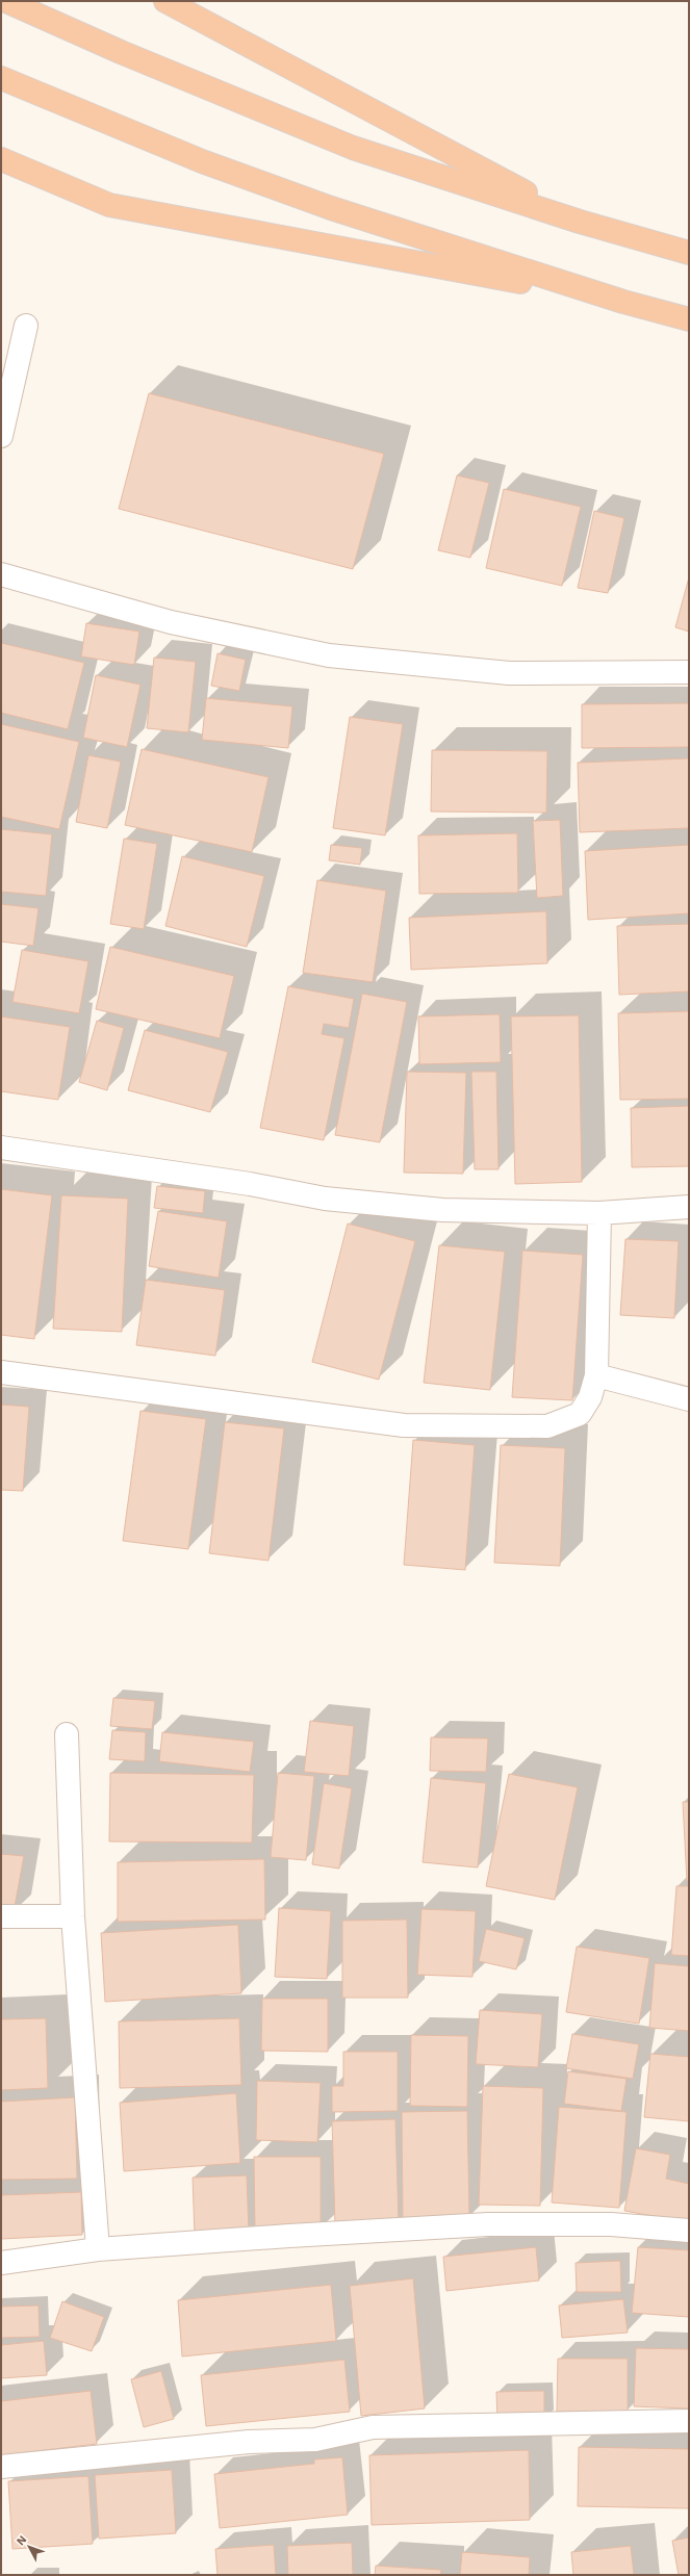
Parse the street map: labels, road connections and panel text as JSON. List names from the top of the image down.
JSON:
{
  "north": "top left"
}
